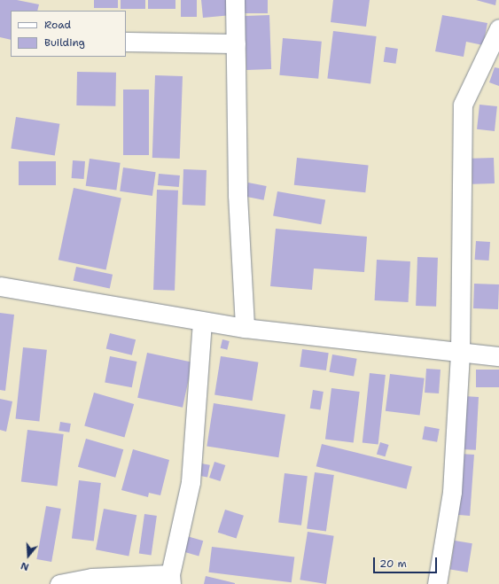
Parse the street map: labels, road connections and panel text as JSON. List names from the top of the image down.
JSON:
{
  "legend": ["Road", "Building"],
  "scale_bar": "20 m",
  "north": "bottom"
}
